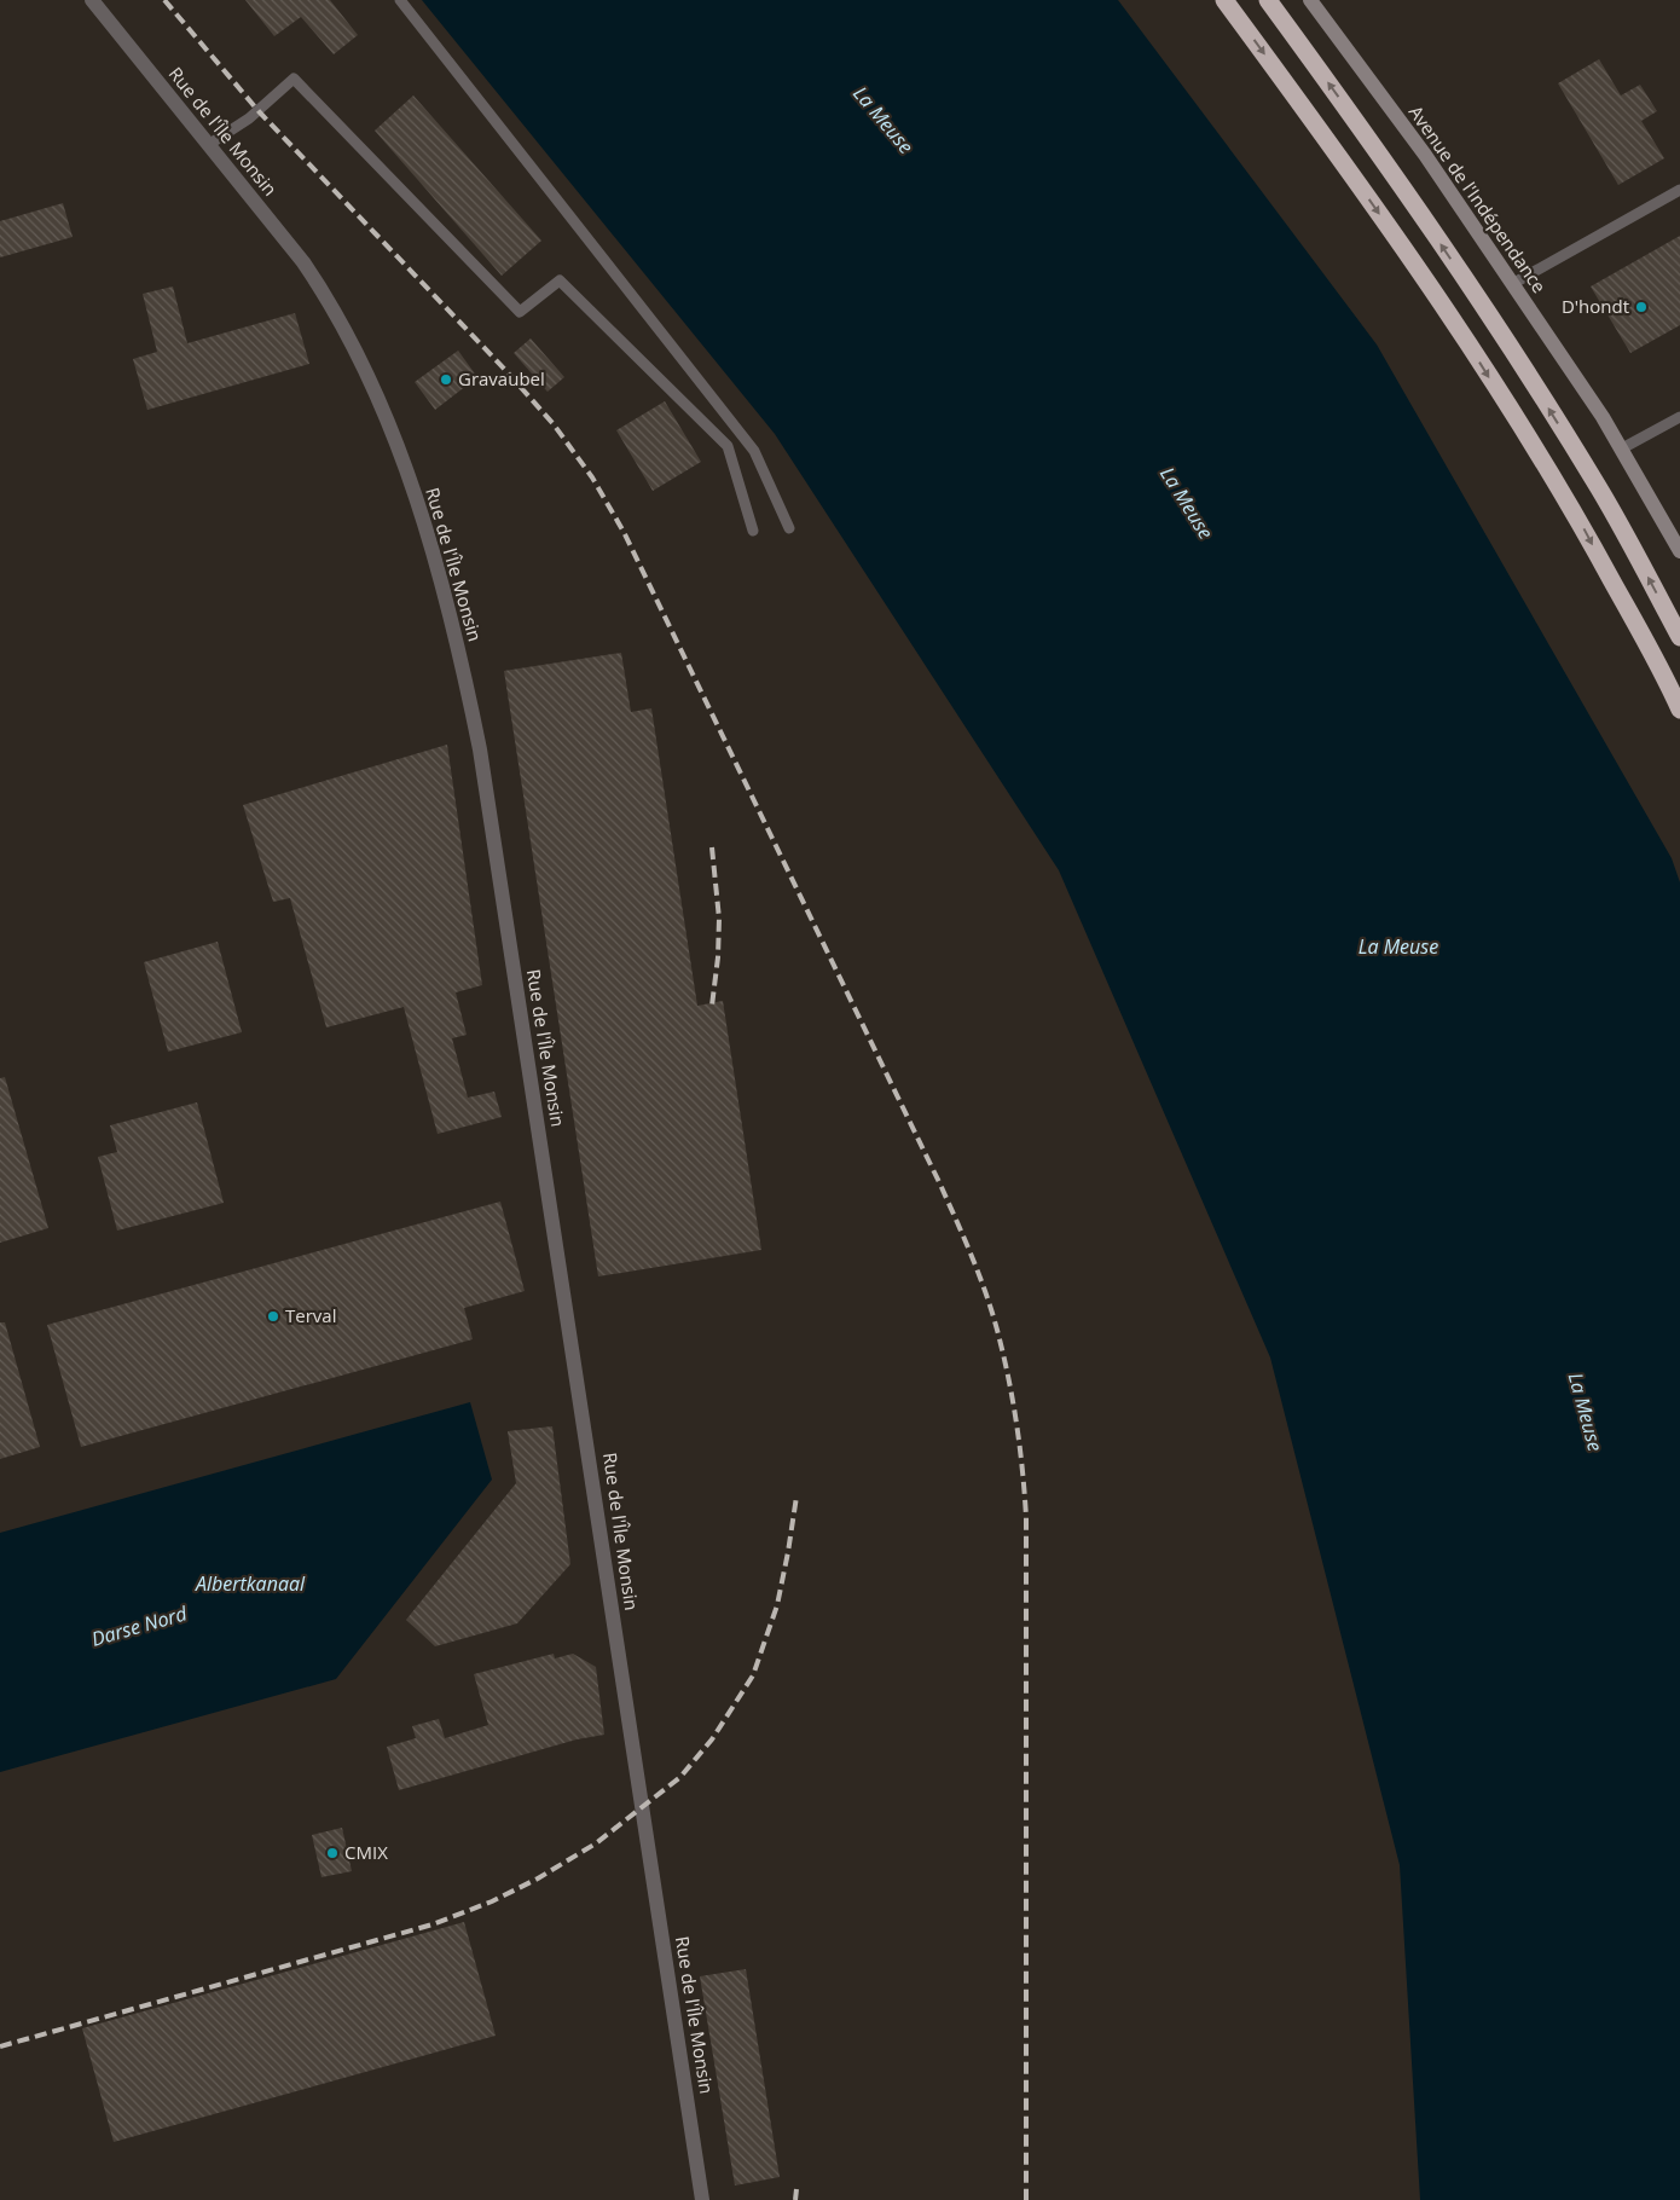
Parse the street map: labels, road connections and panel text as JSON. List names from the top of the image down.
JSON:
{
  "streets": {
    "main road": ["Avenue de l'Indépendance"],
    "street": ["Rue de l'Île Monsin"]
  },
  "water": ["La Meuse", "Albertkanaal", "Darse Nord"],
  "places": [
    "D'hondt",
    "Gravaubel",
    "Terval",
    "CMIX"
  ]
}
